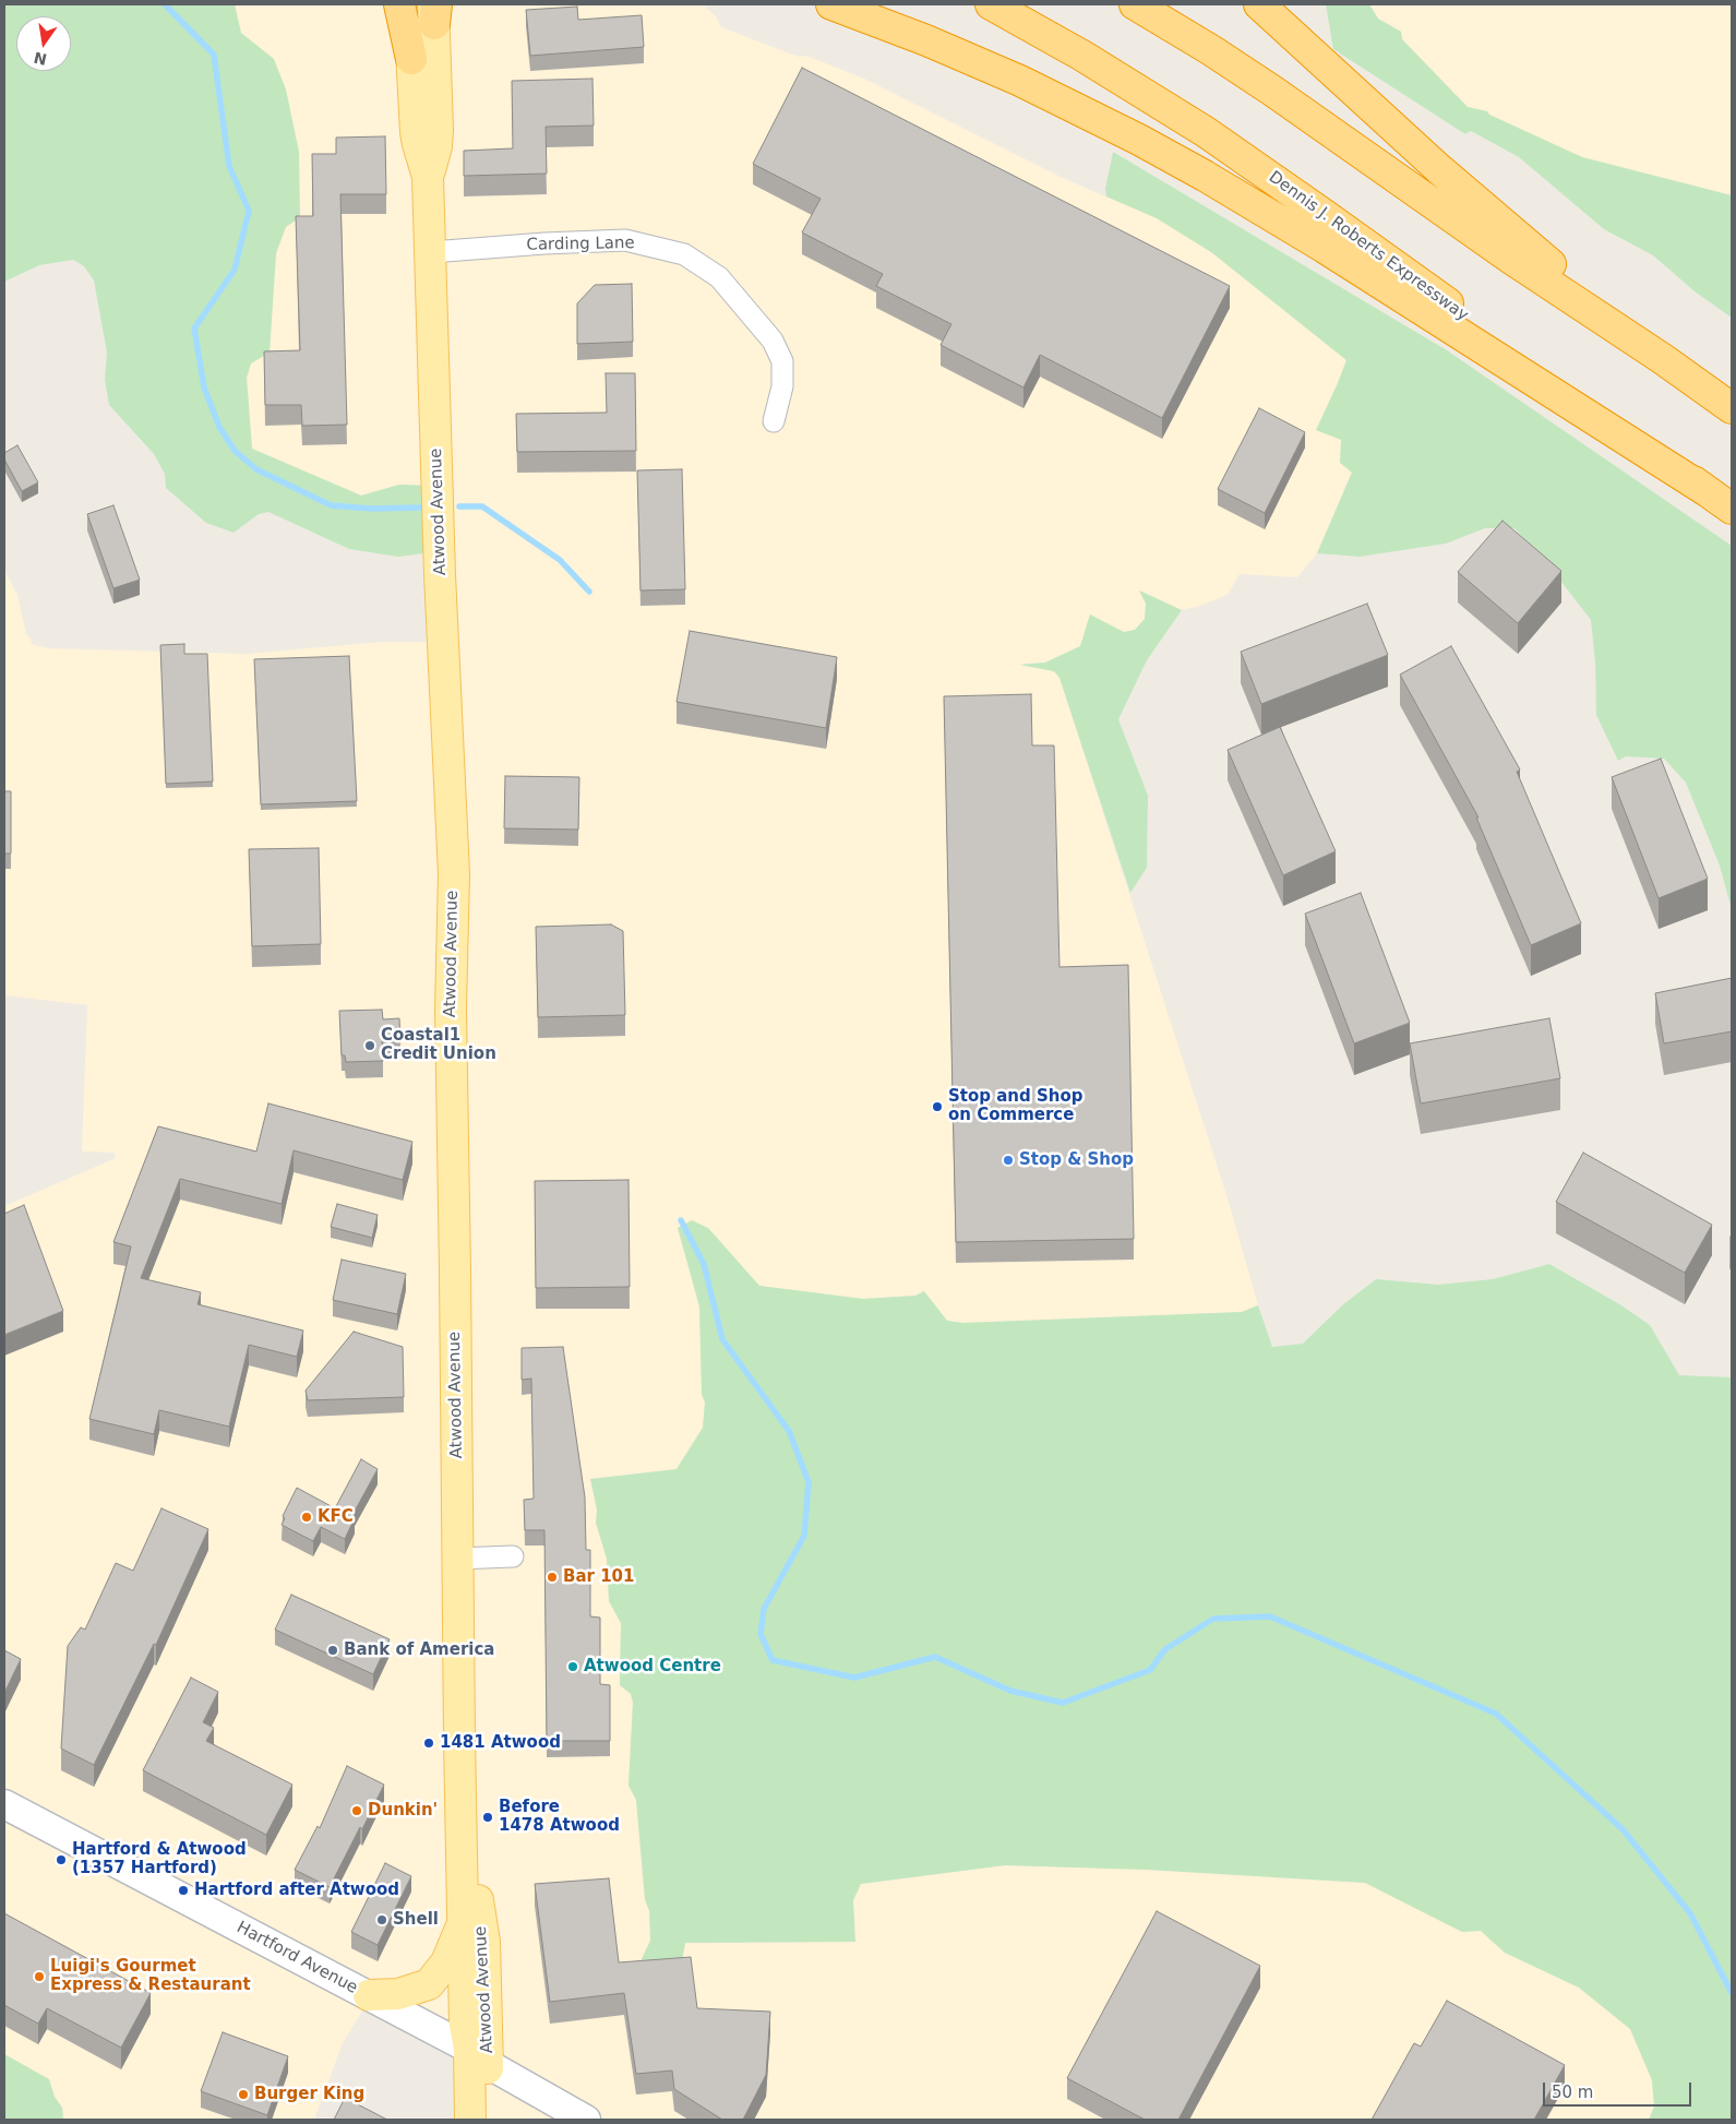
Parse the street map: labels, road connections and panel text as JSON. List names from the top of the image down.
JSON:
{
  "streets": {
    "highway": ["Dennis J. Roberts Expressway"],
    "main road": ["Atwood Avenue", "Hartford Avenue"],
    "street": ["Carding Lane"]
  },
  "crossings": [
    ["Carding Lane", "Atwood Avenue"],
    ["Atwood Avenue", "Hartford Avenue"]
  ],
  "places": [
    "Coastal1 Credit Union",
    "Stop and Shop on Commerce",
    "Stop & Shop",
    "KFC",
    "Bar 101",
    "Bank of America",
    "Atwood Centre",
    "1481 Atwood",
    "Dunkin'",
    "Before 1478 Atwood",
    "Hartford & Atwood (1357 Hartford)",
    "Hartford after Atwood",
    "Shell",
    "Luigi's Gourmet Express & Restaurant",
    "Burger King"
  ],
  "scale_bar": "50 m",
  "north": "bottom"
}
